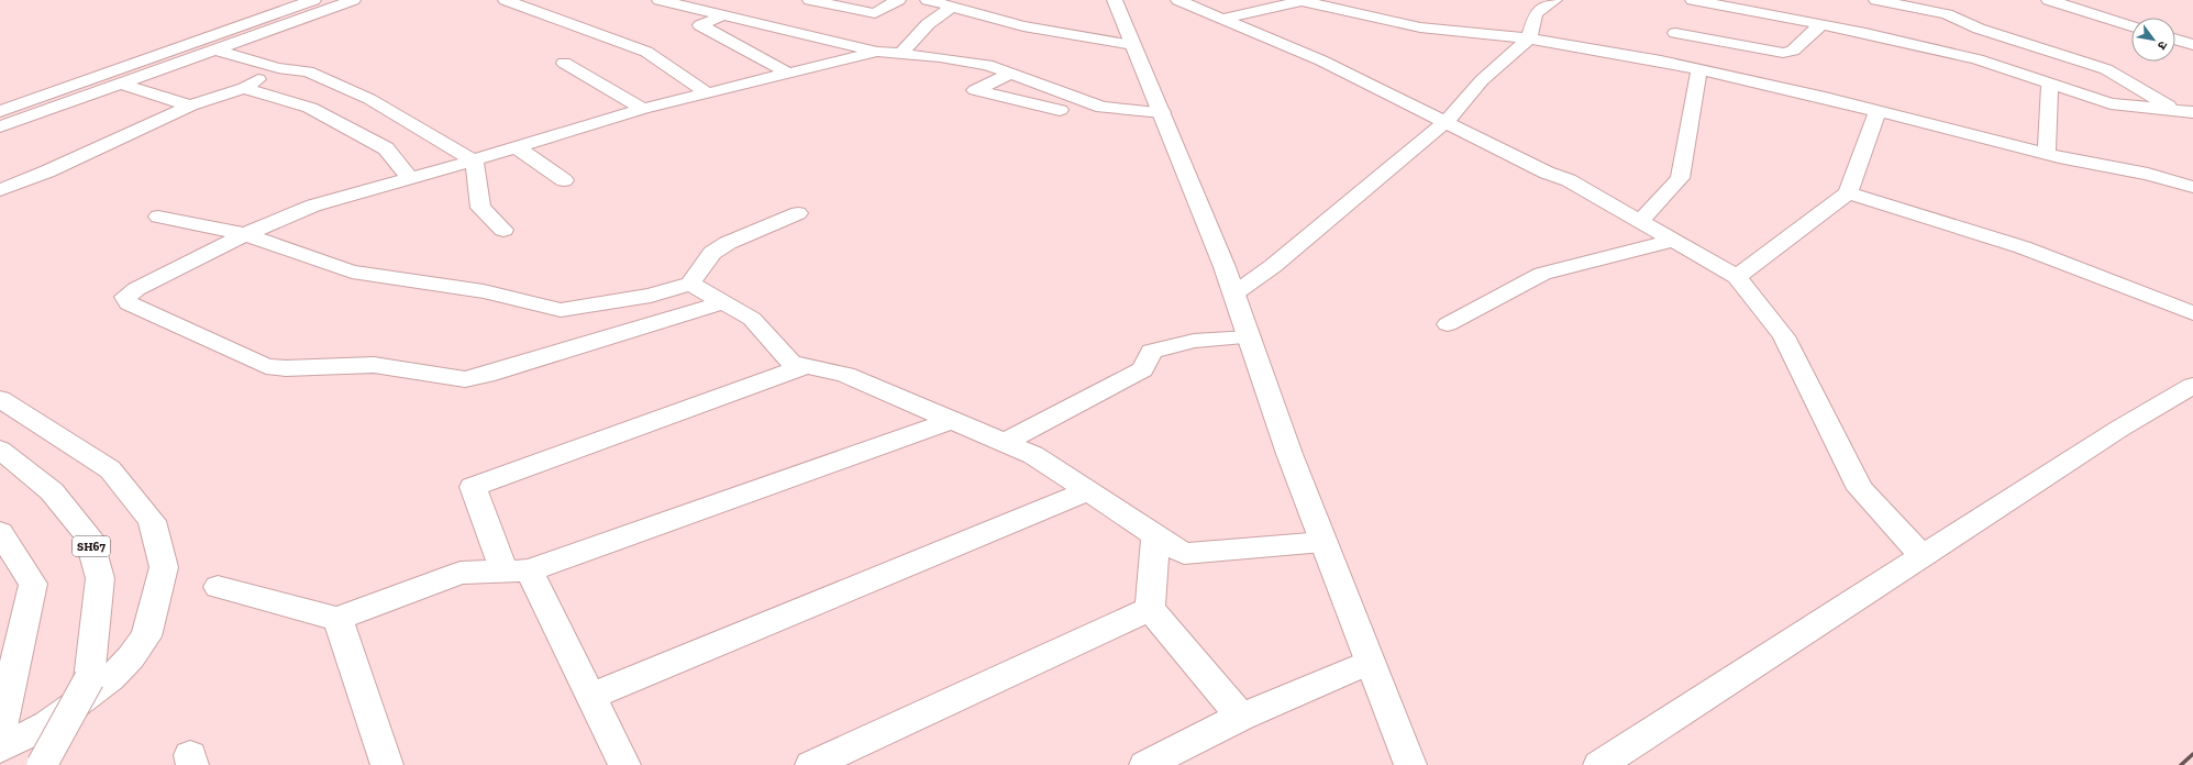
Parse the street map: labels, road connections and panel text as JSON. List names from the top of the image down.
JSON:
{
  "streets": {
    "street": ["SH67"]
  },
  "north": "bottom right"
}
